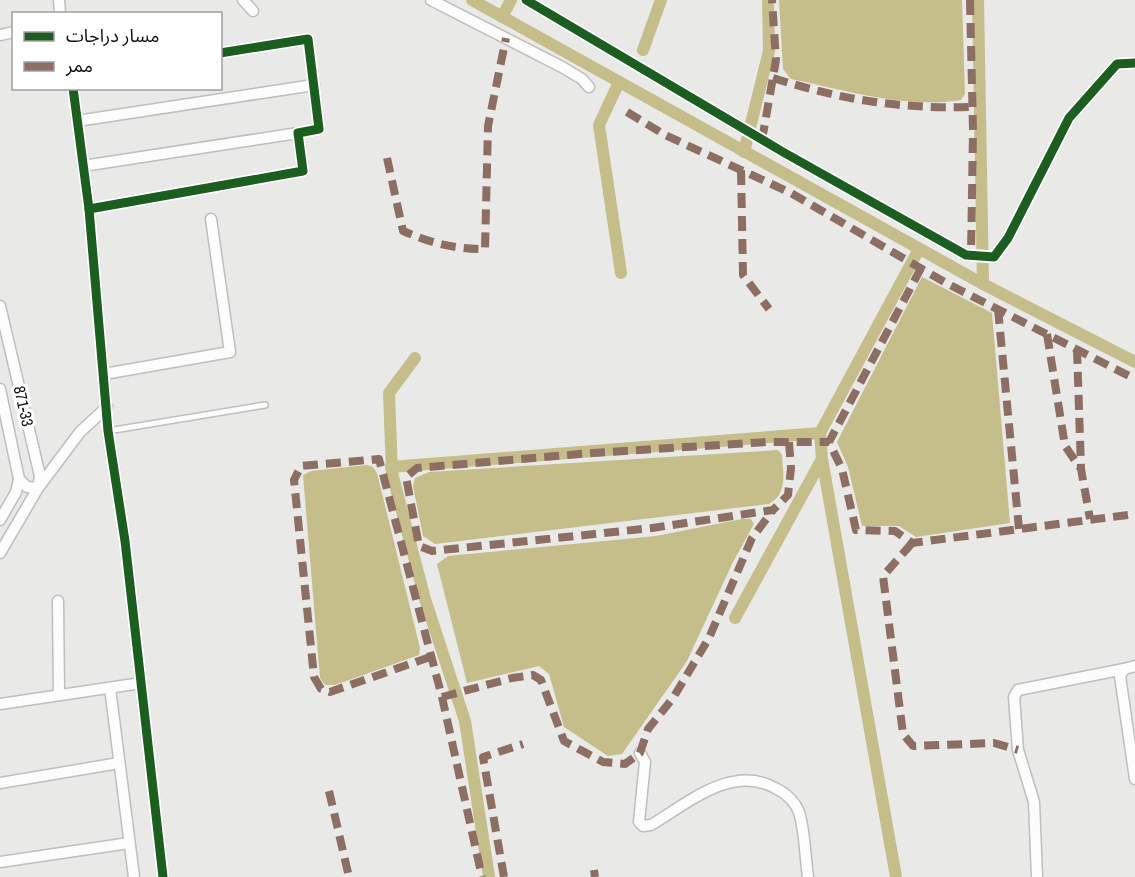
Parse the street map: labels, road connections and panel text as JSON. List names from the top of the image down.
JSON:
{
  "streets": {
    "street": ["871-33"]
  },
  "legend": ["مسار دراجات", "ممر"]
}
